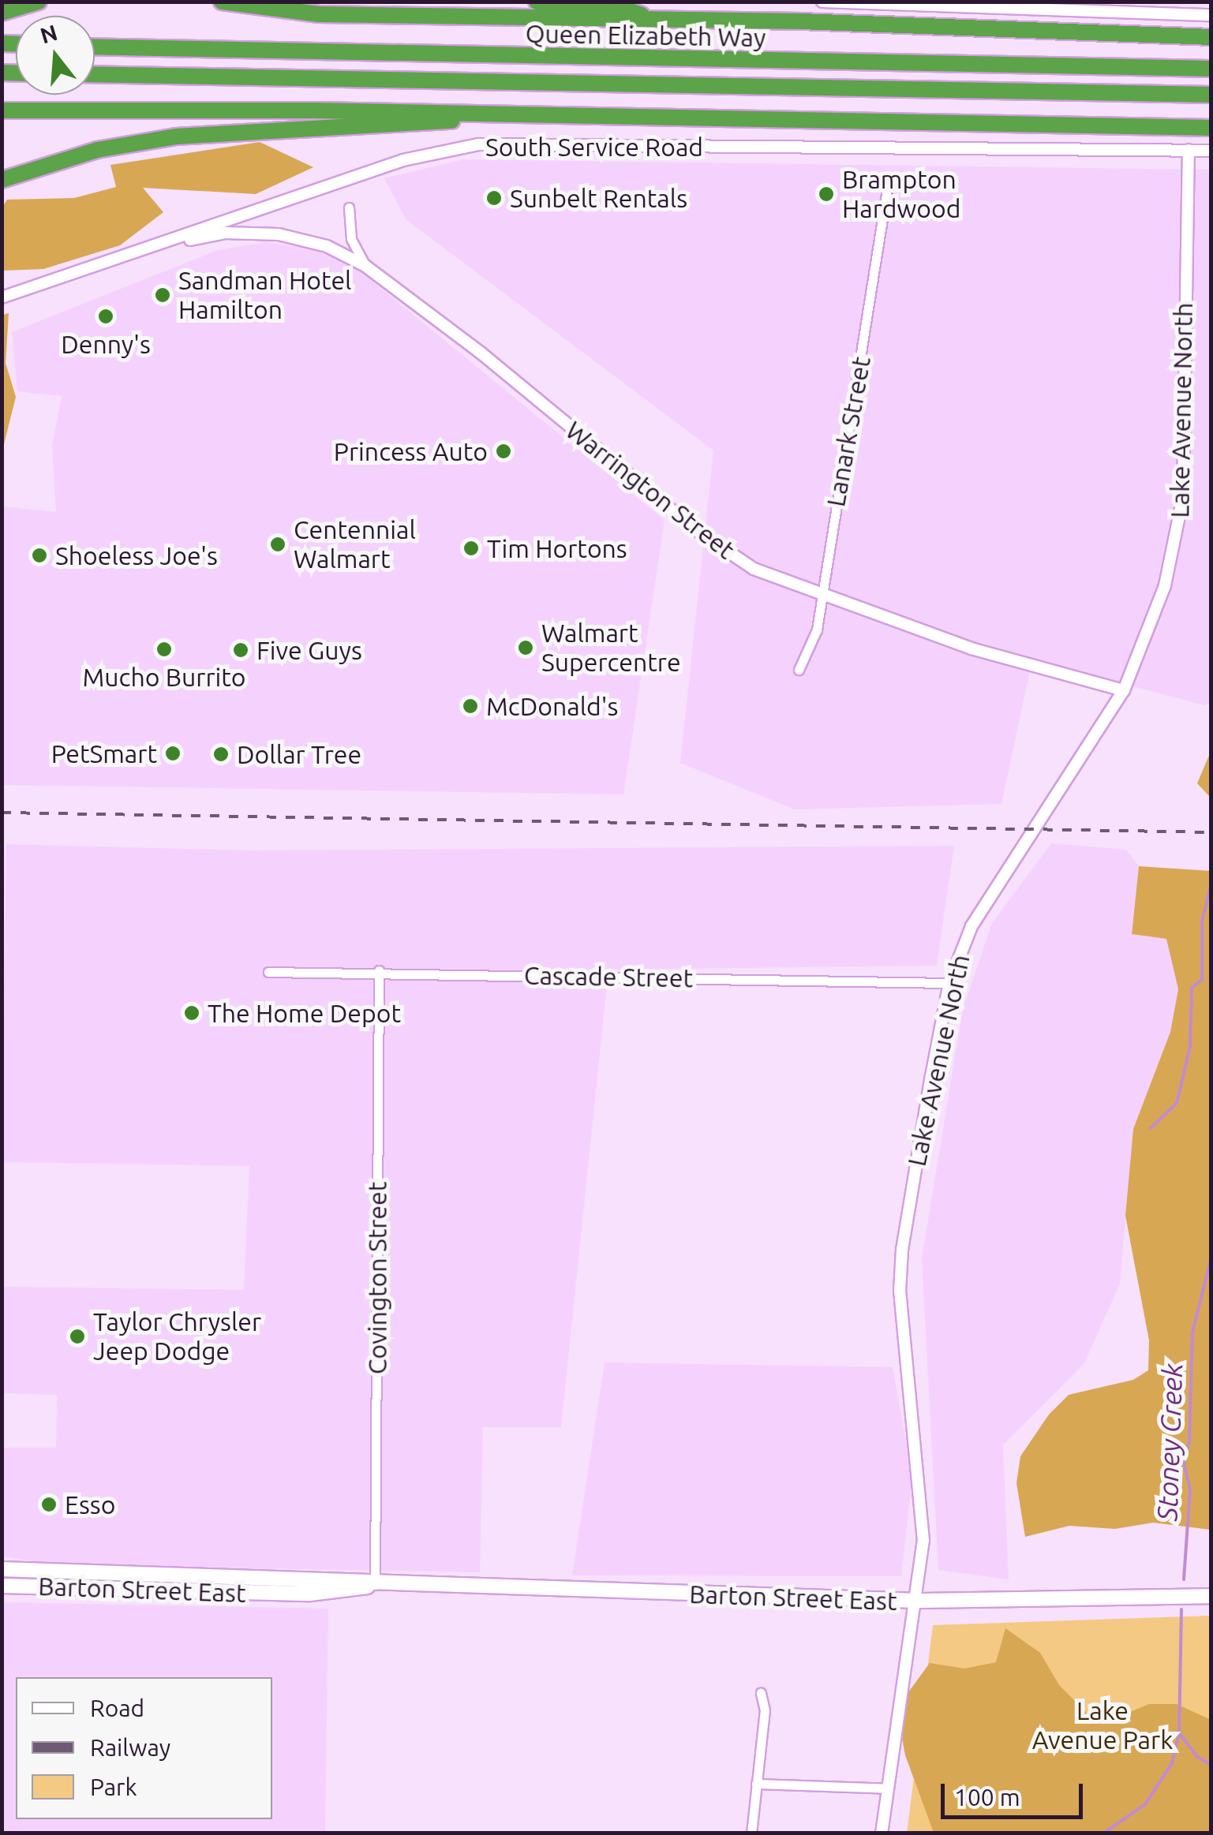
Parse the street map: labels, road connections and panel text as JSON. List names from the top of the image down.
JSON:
{
  "streets": {
    "highway": ["Queen Elizabeth Way"],
    "main road": ["Barton Street East"],
    "street": [
      "South Service Road",
      "Lake Avenue North",
      "Lanark Street",
      "Warrington Street",
      "Cascade Street",
      "Covington Street"
    ]
  },
  "crossings": [
    ["South Service Road", "Lake Avenue North"],
    ["South Service Road", "Warrington Street"],
    ["Lake Avenue North", "Warrington Street"],
    ["Lake Avenue North", "Cascade Street"],
    ["Lake Avenue North", "Barton Street East"],
    ["Lanark Street", "Warrington Street"],
    ["Cascade Street", "Covington Street"],
    ["Covington Street", "Barton Street East"]
  ],
  "water": ["Stoney Creek"],
  "parks": ["Lake Avenue Park"],
  "places": [
    "Brampton Hardwood",
    "Sunbelt Rentals",
    "Sandman Hotel Hamilton",
    "Denny's",
    "Princess Auto",
    "Centennial Walmart",
    "Tim Hortons",
    "Shoeless Joe's",
    "Walmart Supercentre",
    "Mucho Burrito",
    "Five Guys",
    "McDonald's",
    "PetSmart",
    "Dollar Tree",
    "The Home Depot",
    "Taylor Chrysler Jeep Dodge",
    "Esso"
  ],
  "legend": ["Road", "Railway", "Park"],
  "scale_bar": "100 m",
  "north": "top"
}
